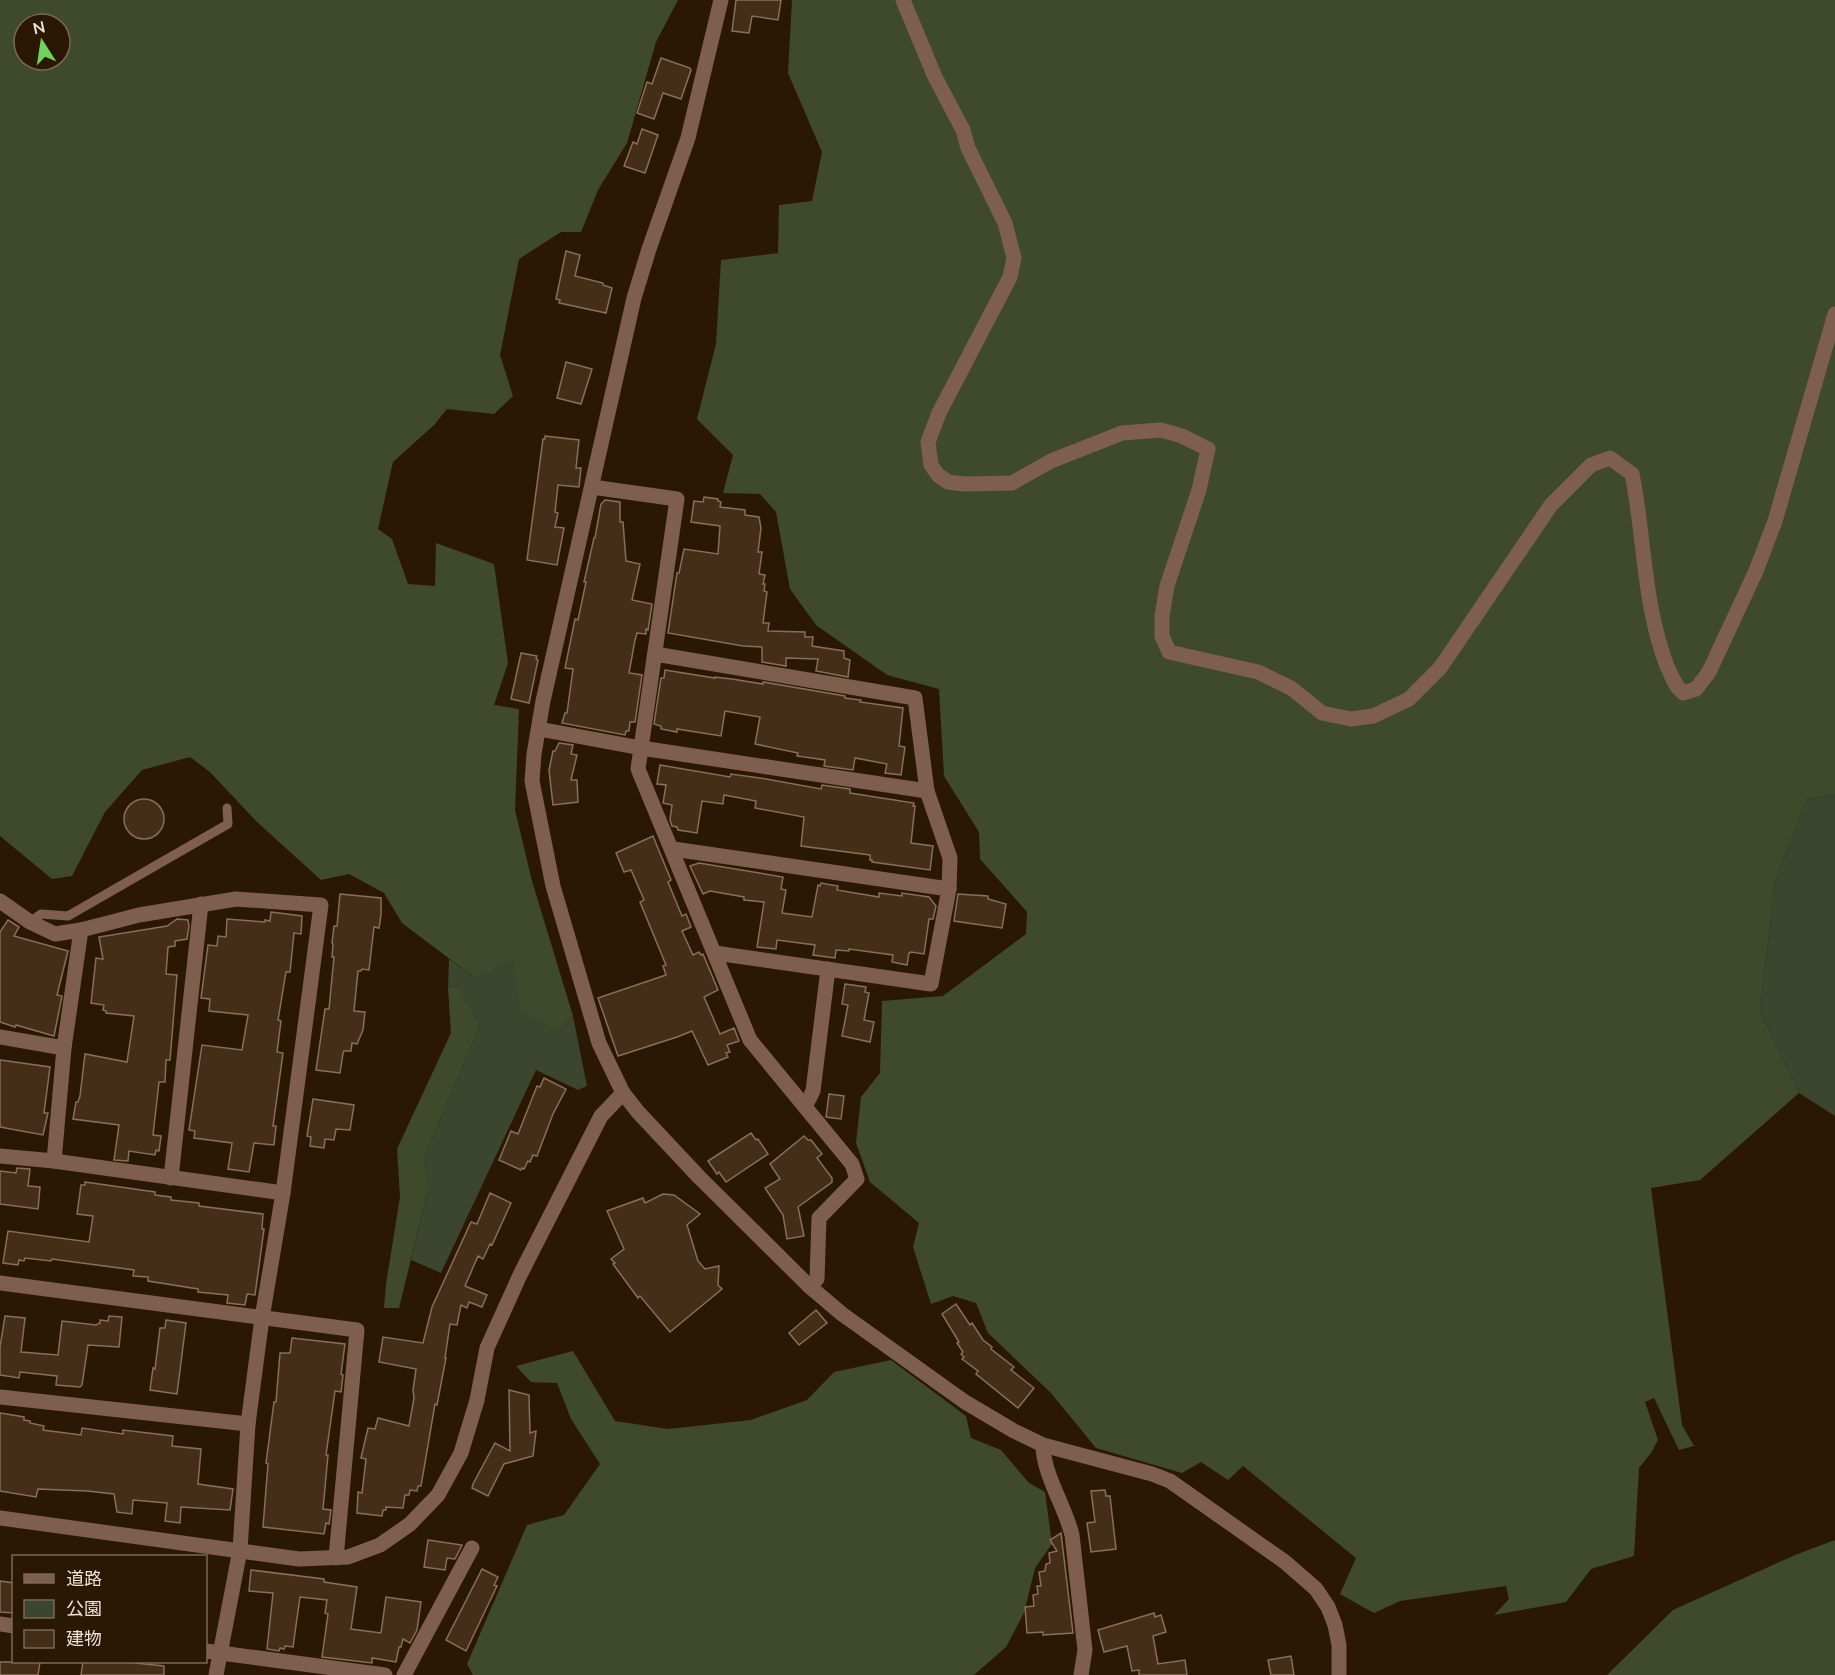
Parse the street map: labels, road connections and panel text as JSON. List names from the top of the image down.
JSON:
{
  "legend": ["道路", "公園", "建物"],
  "north": "top"
}
